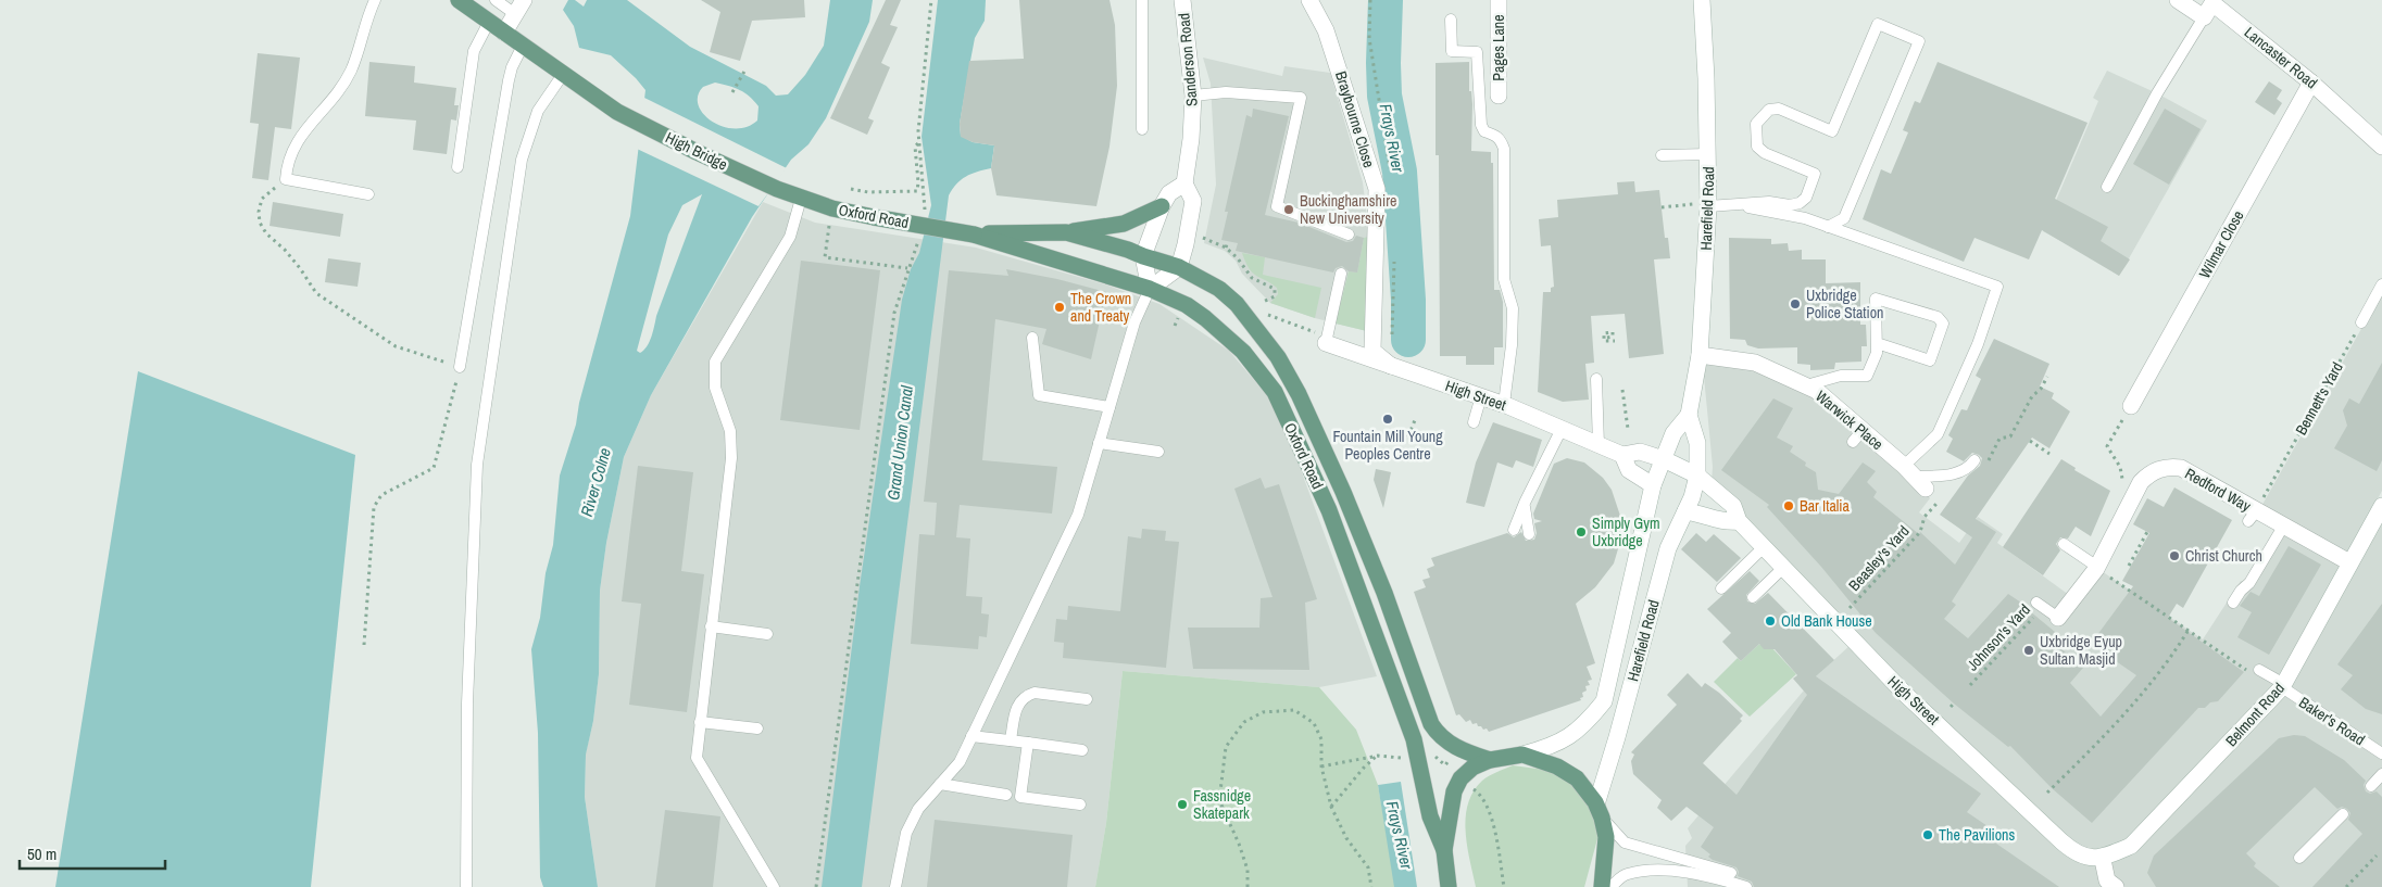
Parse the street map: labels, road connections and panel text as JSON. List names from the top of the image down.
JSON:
{
  "streets": {
    "main road": ["High Bridge", "Oxford Road"],
    "street": [
      "Pages Lane",
      "Lancaster Road",
      "Sanderson Road",
      "Braybourne Close",
      "Harefield Road",
      "Wilmar Close",
      "High Street",
      "Warwick Place",
      "Redford Way",
      "Belmont Road"
    ],
    "lane": ["Baker's Road"],
    "path": ["Bennett's Yard", "Beasley's Yard", "Johnson's Yard"]
  },
  "crossings": [
    ["Lancaster Road", "Wilmar Close"],
    ["Braybourne Close", "High Street"],
    ["High Bridge", "Oxford Road"],
    ["Harefield Road", "High Street"],
    ["Harefield Road", "Warwick Place"],
    ["High Street", "Belmont Road"],
    ["Bennett's Yard", "Redford Way"],
    ["Redford Way", "Belmont Road"],
    ["Belmont Road", "Baker's Road"]
  ],
  "water": ["Frays River", "Grand Union Canal", "River Colne"],
  "places": [
    "Buckinghamshire New University",
    "Uxbridge Police Station",
    "The Crown and Treaty",
    "Fountain Mill Young Peoples Centre",
    "Bar Italia",
    "Simply Gym Uxbridge",
    "Christ Church",
    "Old Bank House",
    "Uxbridge Eyup Sultan Masjid",
    "Fassnidge Skatepark",
    "The Pavilions"
  ],
  "scale_bar": "50 m"
}
